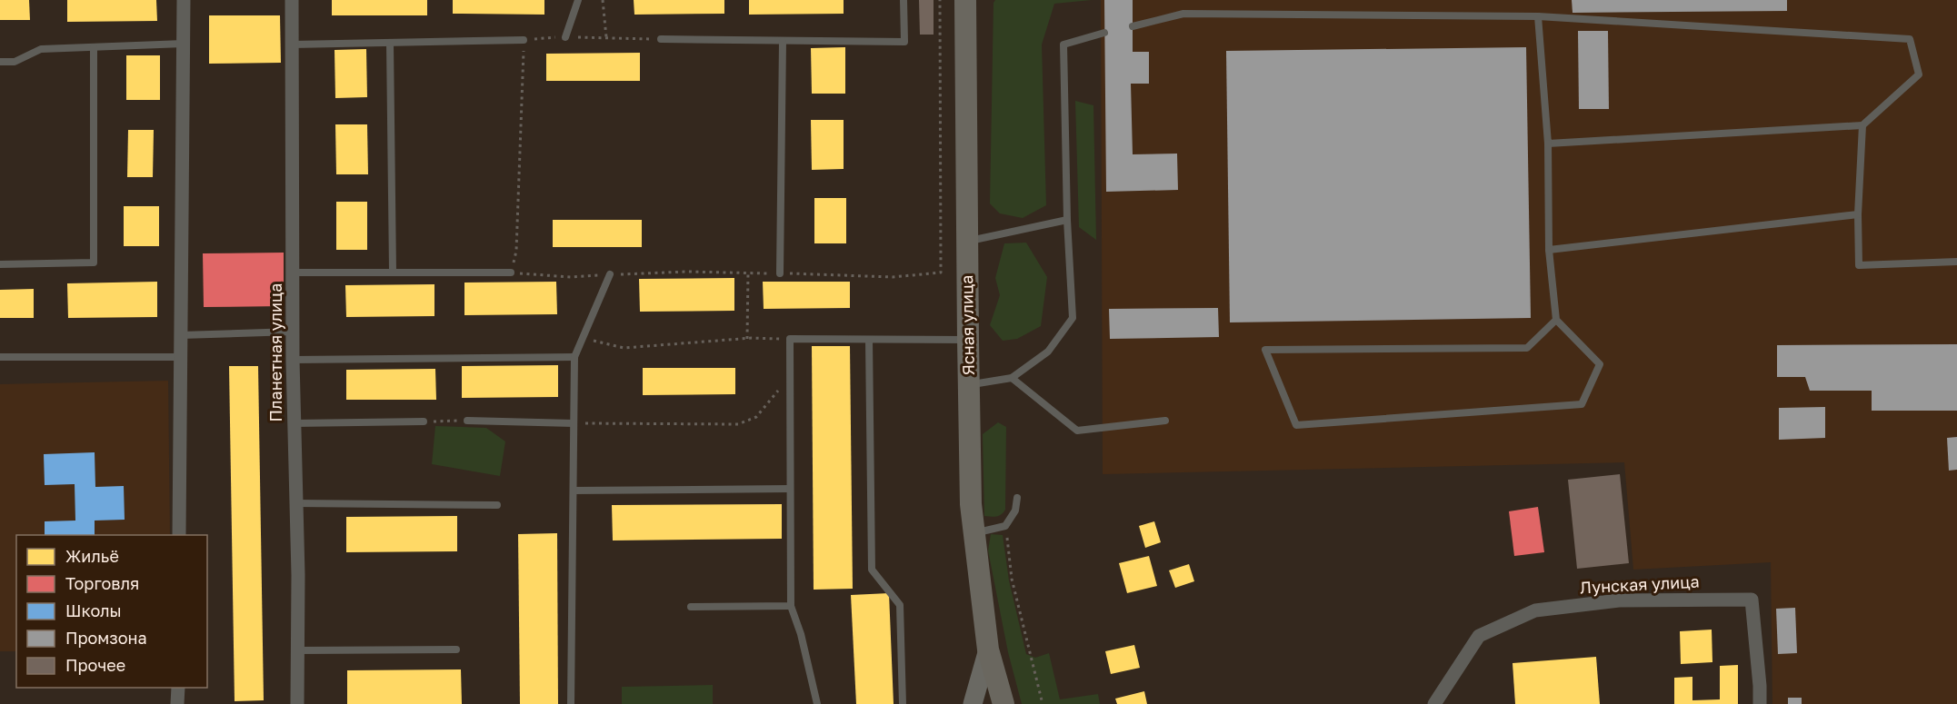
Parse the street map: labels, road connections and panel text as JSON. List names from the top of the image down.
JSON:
{
  "streets": {
    "main road": ["Ясная улица"],
    "street": ["Планетная улица", "Лунская улица"]
  },
  "legend": [
    "Жильё",
    "Торговля",
    "Школы",
    "Промзона",
    "Прочее"
  ]
}
